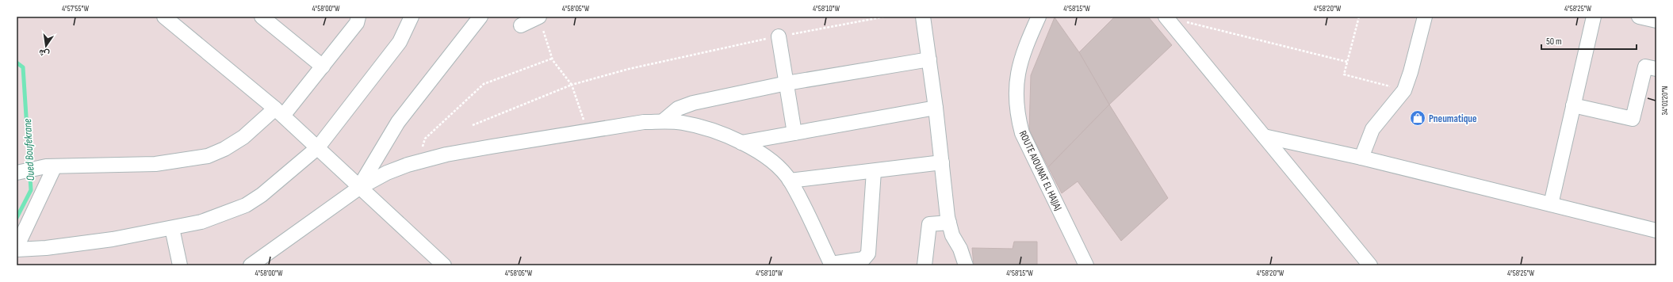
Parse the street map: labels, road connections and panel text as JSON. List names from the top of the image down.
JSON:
{
  "streets": {
    "street": ["ROUTE AIOUNAT EL HAJJAJ"]
  },
  "water": ["Oued Boufekrane"],
  "places": {
    "shop": ["Pneumatique"]
  },
  "scale_bar": "50 m",
  "north": "bottom",
  "coordinates": [
    "4°57'55\"W",
    "4°58'00\"W",
    "4°58'05\"W",
    "4°58'10\"W",
    "4°58'15\"W",
    "4°58'20\"W",
    "4°58'25\"W",
    "34°01'20\"N"
  ]
}
